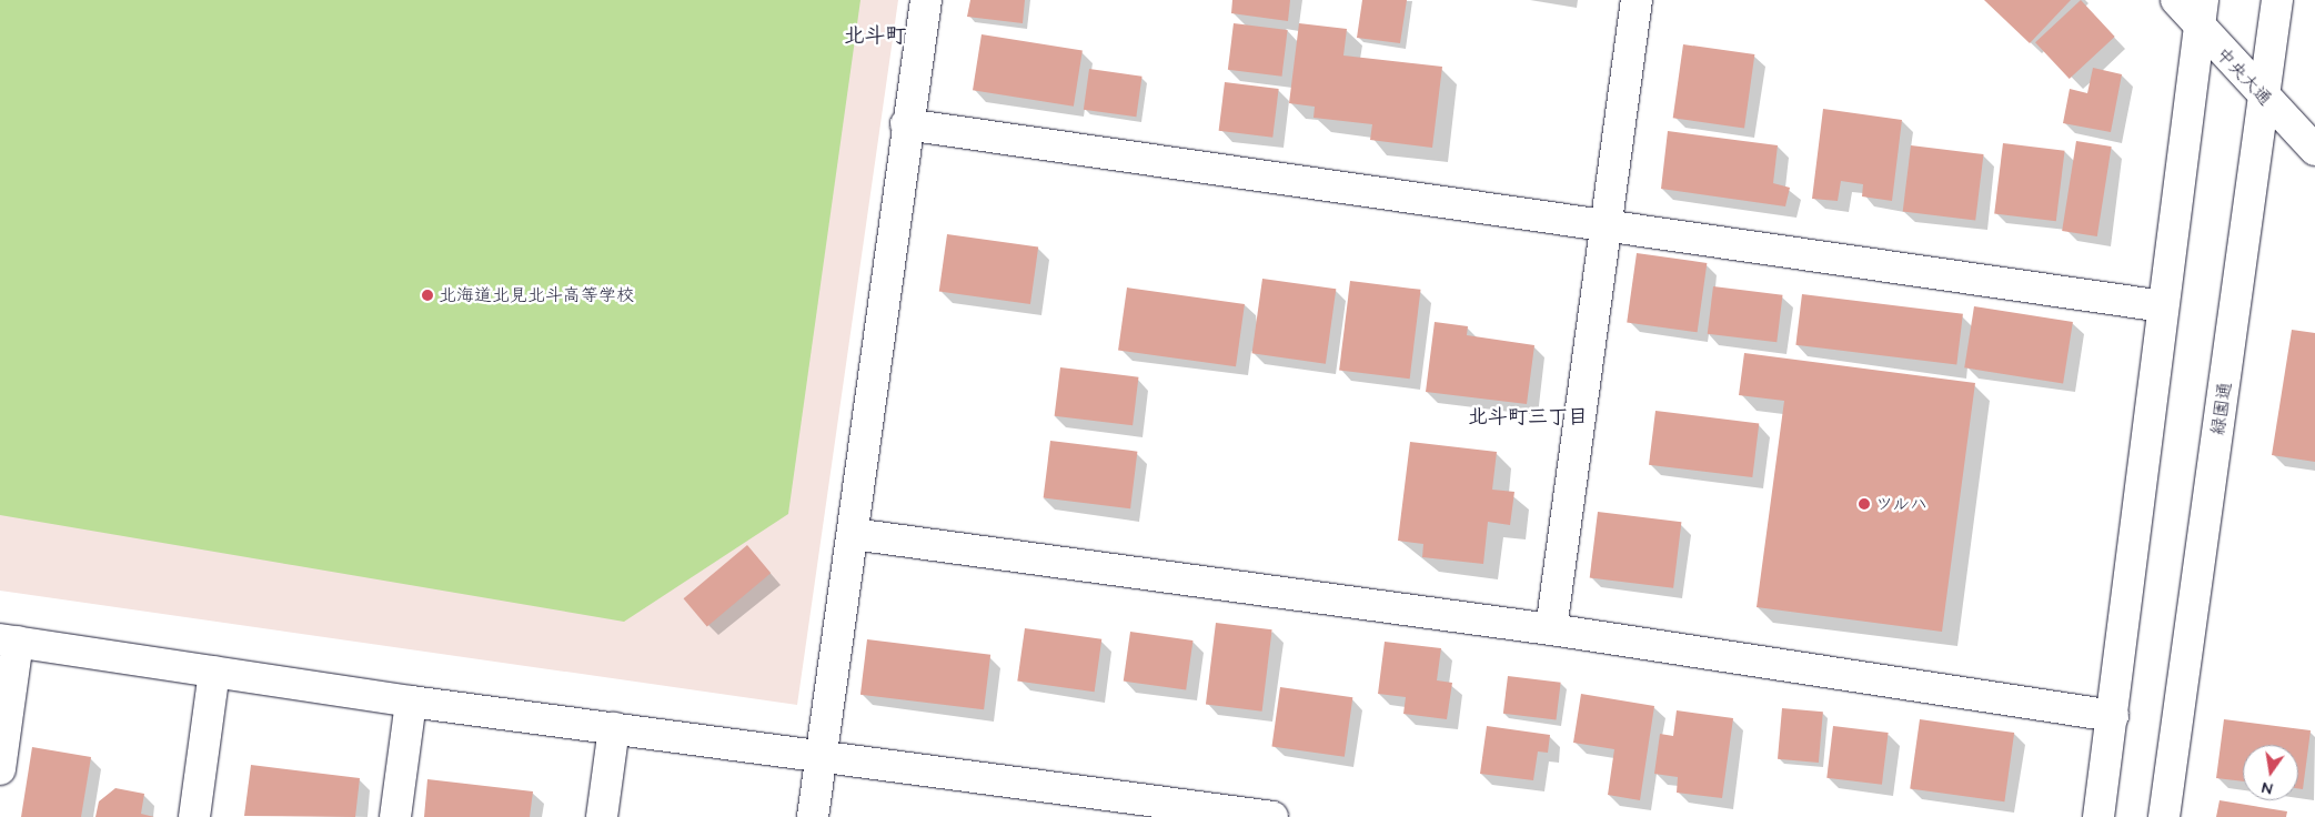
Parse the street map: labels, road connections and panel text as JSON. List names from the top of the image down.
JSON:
{
  "streets": {
    "street": ["中央大通", "緑園通"]
  },
  "crossings": [
    ["中央大通", "緑園通"]
  ],
  "districts": ["北斗町", "北斗町三丁目"],
  "places": ["北海道北見北斗高等学校", "ツルハ"],
  "north": "bottom"
}
